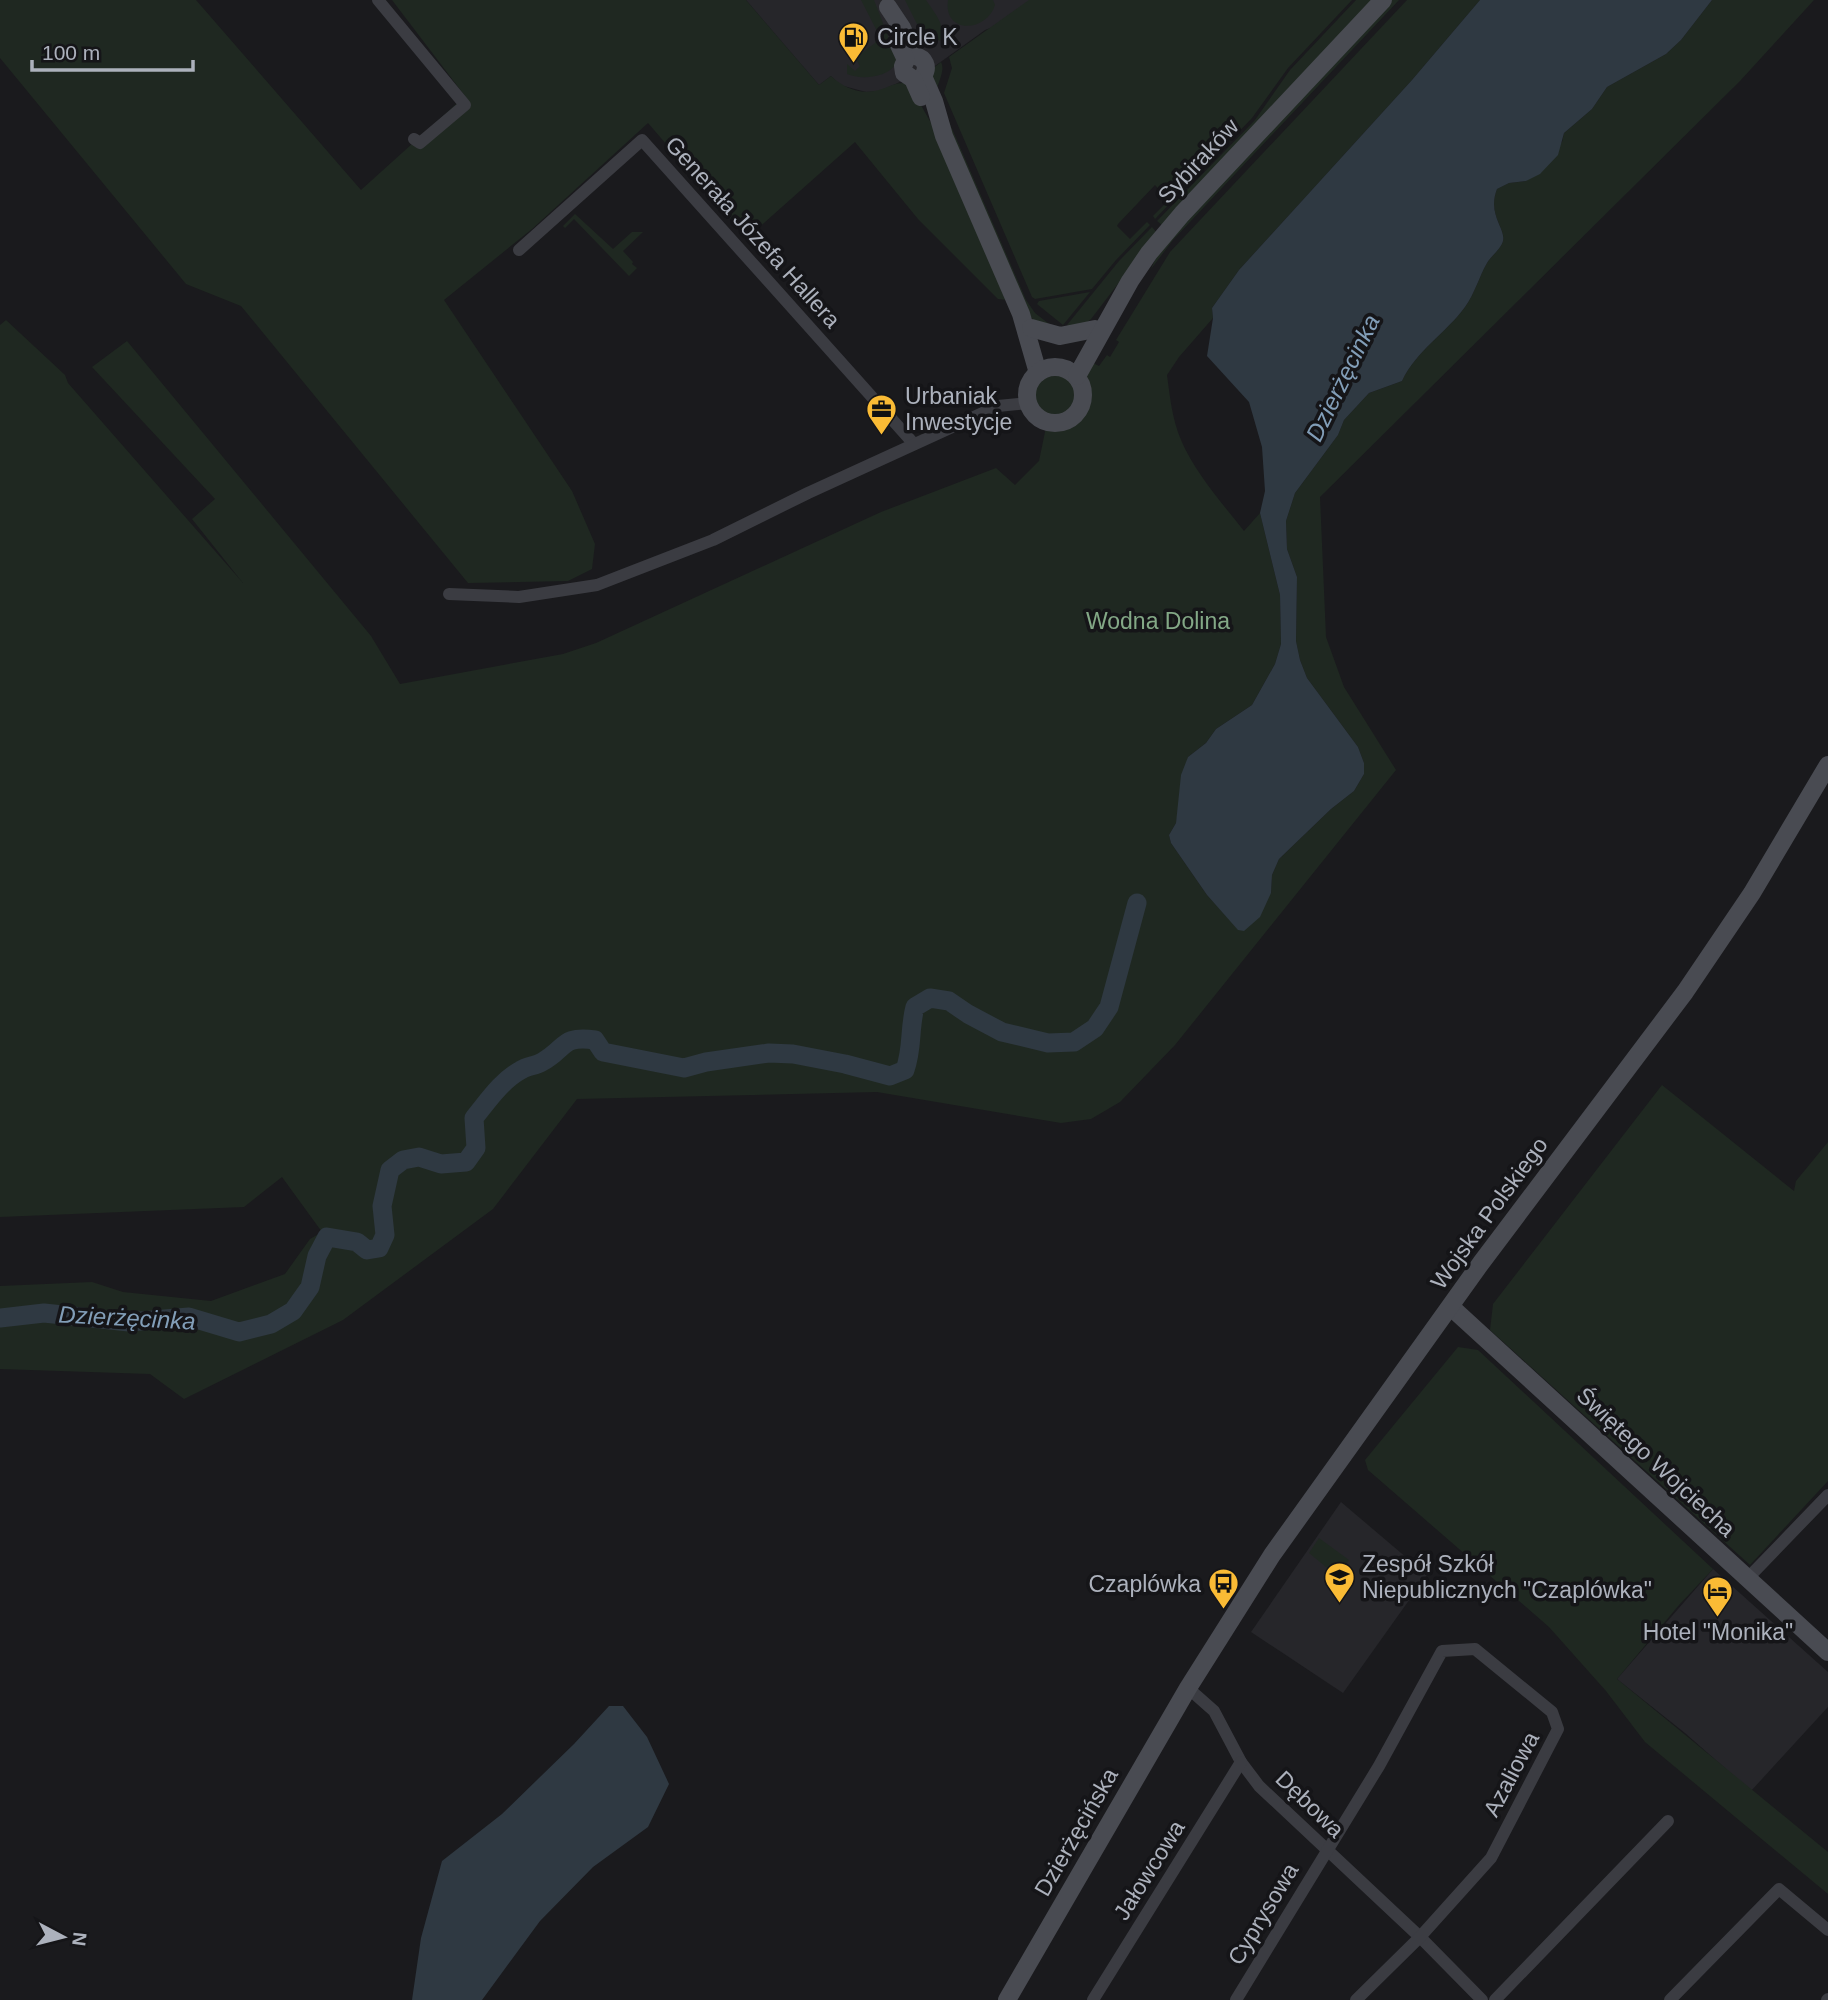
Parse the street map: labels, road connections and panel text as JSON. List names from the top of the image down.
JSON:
{
  "streets": {
    "street": [
      "Sybiraków",
      "Generała Józefa Hallera",
      "Wojska Polskiego",
      "Świętego Wojciecha",
      "Azaliowa",
      "Dębowa",
      "Dzierżęcińska",
      "Jałowcowa",
      "Cyprysowa"
    ]
  },
  "crossings": [
    ["Wojska Polskiego", "Świętego Wojciecha"],
    ["Wojska Polskiego", "Dębowa"],
    ["Wojska Polskiego", "Dzierżęcińska"],
    ["Azaliowa", "Dębowa"],
    ["Azaliowa", "Cyprysowa"],
    ["Dębowa", "Dzierżęcińska"],
    ["Dębowa", "Jałowcowa"],
    ["Dębowa", "Cyprysowa"]
  ],
  "water": ["Dzierżęcinka"],
  "parks": ["Wodna Dolina"],
  "places": {
    "fuel station": ["Circle K"],
    "office": ["Urbaniak Inwestycje"],
    "school or university": ["Zespół Szkół Niepublicznych \"Czaplówka\""],
    "bus stop": ["Czaplówka"],
    "hotel": ["Hotel \"Monika\""]
  },
  "scale_bar": "100 m",
  "north": "right"
}
